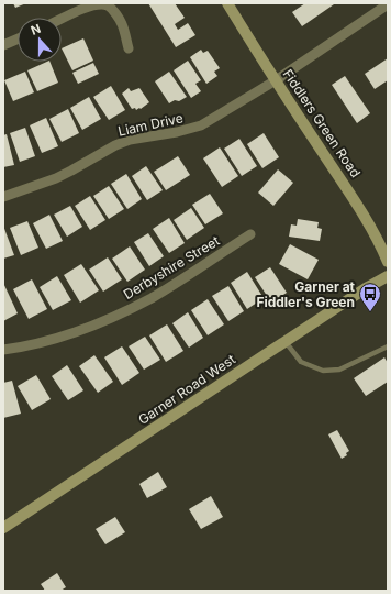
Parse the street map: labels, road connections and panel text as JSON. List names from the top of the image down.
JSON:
{
  "streets": {
    "main road": ["Fiddlers Green Road", "Garner Road West"],
    "street": ["Liam Drive", "Derbyshire Street"]
  },
  "crossings": [
    ["Fiddlers Green Road", "Liam Drive"]
  ],
  "places": {
    "bus stop": ["Garner at Fiddler's Green"]
  },
  "north": "top"
}
